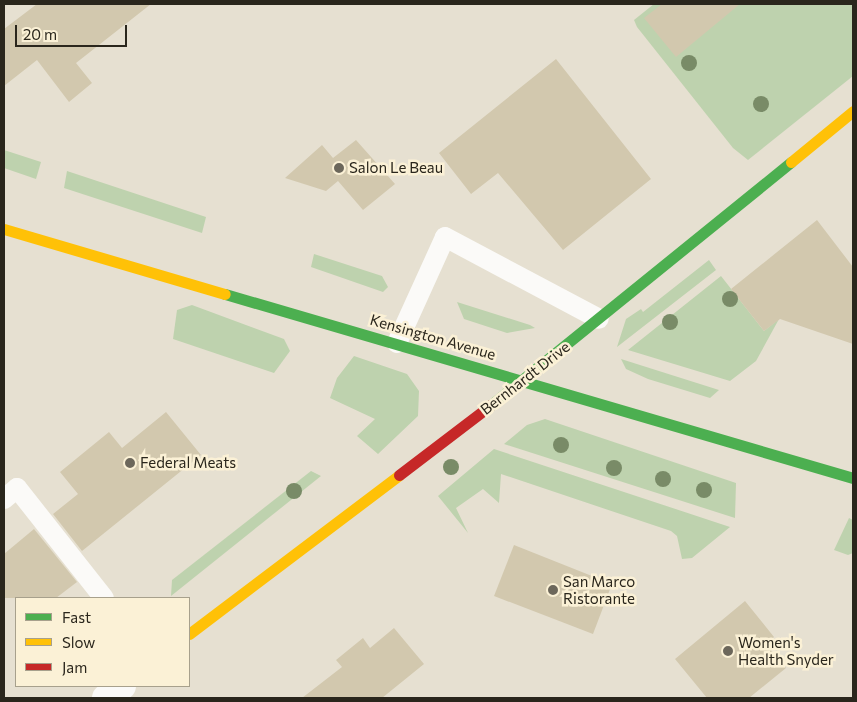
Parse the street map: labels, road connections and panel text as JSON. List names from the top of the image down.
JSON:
{
  "streets": {
    "street": ["Kensington Avenue", "Bernhardt Drive"]
  },
  "crossings": [
    ["Kensington Avenue", "Bernhardt Drive"]
  ],
  "places": [
    "Salon Le Beau",
    "Federal Meats",
    "San Marco Ristorante",
    "Women's Health Snyder"
  ],
  "legend": ["Fast", "Slow", "Jam"],
  "scale_bar": "20 m"
}
